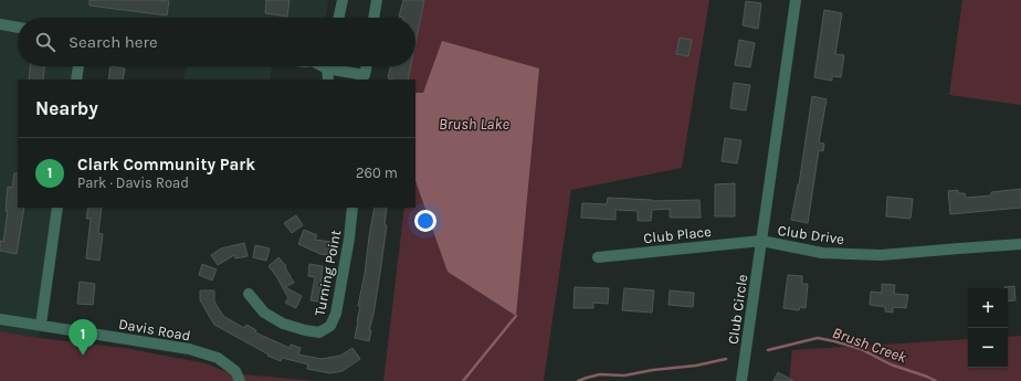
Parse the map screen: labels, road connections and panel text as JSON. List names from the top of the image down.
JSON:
{
  "streets": {
    "street": [
      "Club Place",
      "Club Drive",
      "Turning Point",
      "Club Circle",
      "Davis Road"
    ]
  },
  "crossings": [
    ["Club Place", "Club Drive"],
    ["Club Place", "Club Circle"],
    ["Club Drive", "Club Circle"]
  ],
  "water": ["Brush Lake", "Brush Creek"],
  "page": {
    "search": "Search here",
    "heading": "Nearby",
    "list": [
      {
        "mark": "1",
        "name": "Clark Community Park",
        "note": "Park · Davis Road",
        "value": "260 m"
      }
    ],
    "map_buttons": ["+", "−"],
    "pins": "1"
  }
}
